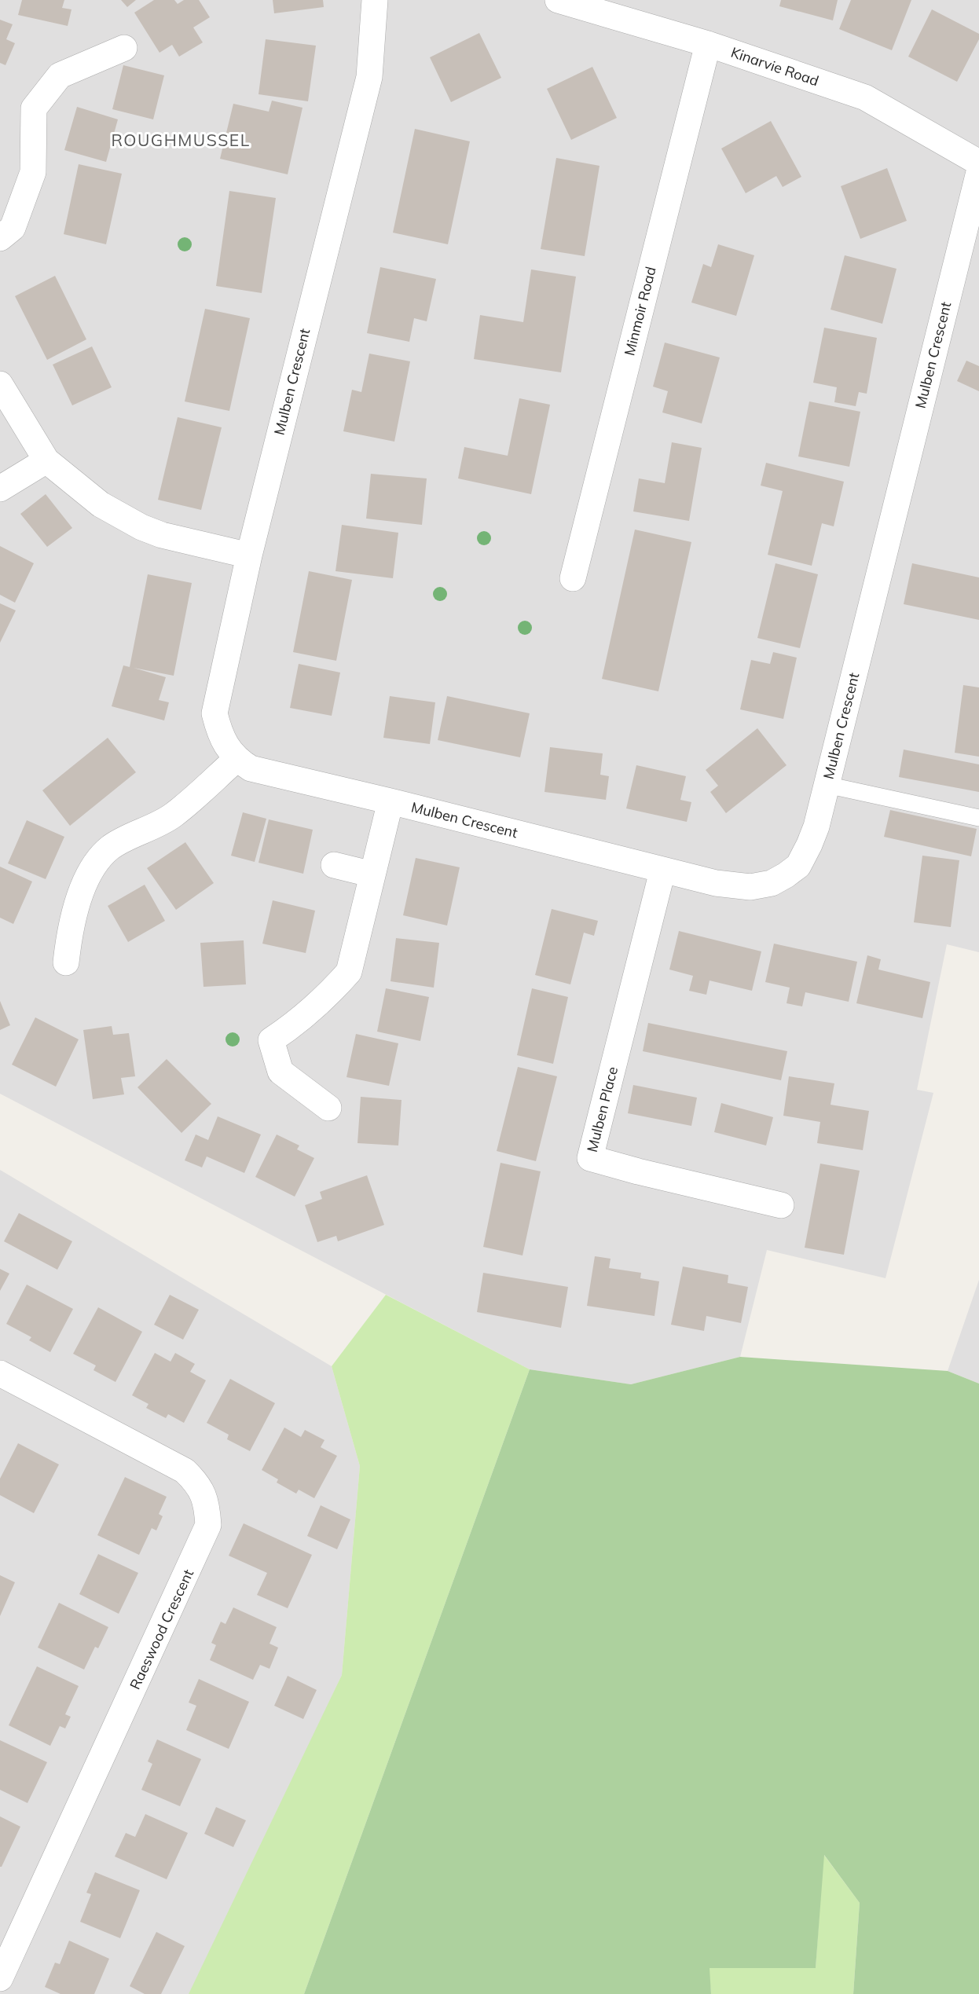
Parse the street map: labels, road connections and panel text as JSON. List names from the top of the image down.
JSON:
{
  "streets": {
    "street": [
      "Kinarvie Road",
      "Minmoir Road",
      "Mulben Crescent",
      "Mulben Place",
      "Raeswood Crescent"
    ]
  },
  "crossings": [
    ["Kinarvie Road", "Minmoir Road"],
    ["Mulben Crescent", "Mulben Place"]
  ],
  "districts": ["ROUGHMUSSEL"]
}
